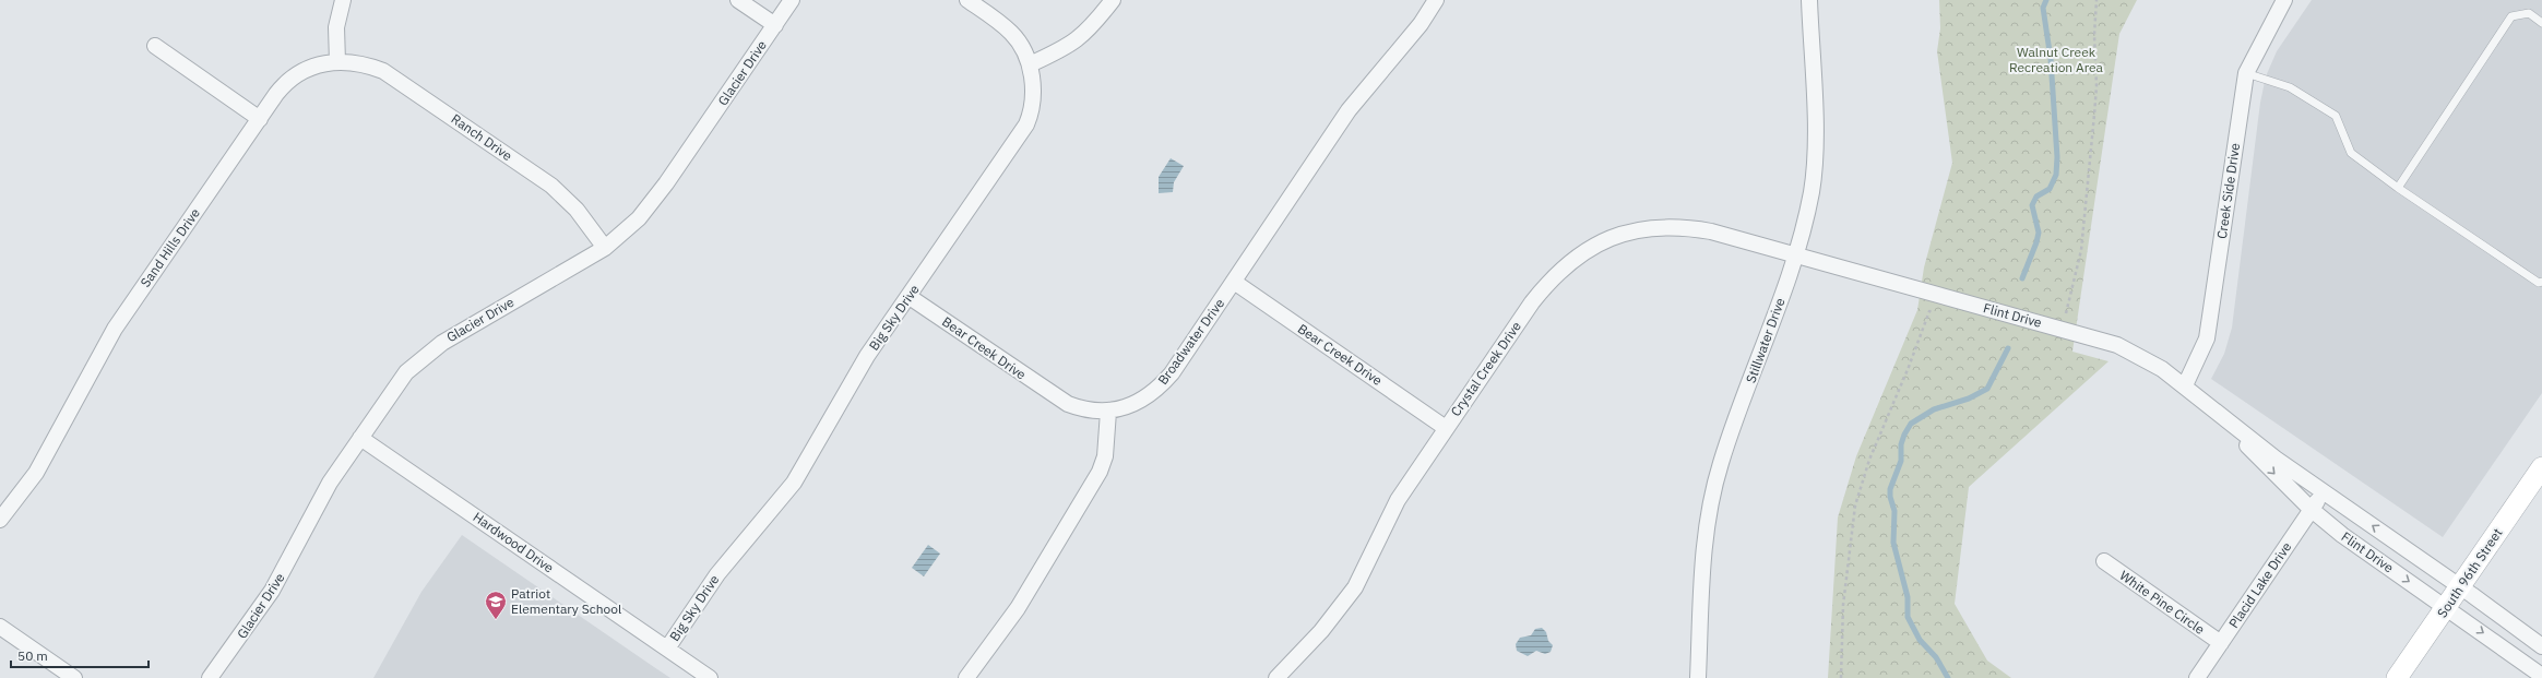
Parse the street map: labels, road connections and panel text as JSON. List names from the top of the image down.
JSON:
{
  "streets": {
    "street": [
      "Glacier Drive",
      "Ranch Drive",
      "Creek Side Drive",
      "Sand Hills Drive",
      "Flint Drive",
      "Big Sky Drive",
      "Stillwater Drive",
      "Broadwater Drive",
      "Bear Creek Drive",
      "Crystal Creek Drive",
      "Hardwood Drive",
      "South 96th Street",
      "Placid Lake Drive",
      "White Pine Circle"
    ]
  },
  "crossings": [
    ["Glacier Drive", "Ranch Drive"],
    ["Glacier Drive", "Hardwood Drive"],
    ["Ranch Drive", "Sand Hills Drive"],
    ["Creek Side Drive", "Flint Drive"],
    ["Flint Drive", "Stillwater Drive"],
    ["Flint Drive", "Crystal Creek Drive"],
    ["Flint Drive", "South 96th Street"],
    ["Flint Drive", "Placid Lake Drive"],
    ["Big Sky Drive", "Bear Creek Drive"],
    ["Big Sky Drive", "Hardwood Drive"],
    ["Stillwater Drive", "Crystal Creek Drive"],
    ["Broadwater Drive", "Bear Creek Drive"],
    ["Bear Creek Drive", "Crystal Creek Drive"],
    ["Placid Lake Drive", "White Pine Circle"]
  ],
  "parks": ["Walnut Creek Recreation Area"],
  "places": {
    "school or university": ["Patriot Elementary School"]
  },
  "scale_bar": "50 m"
}
